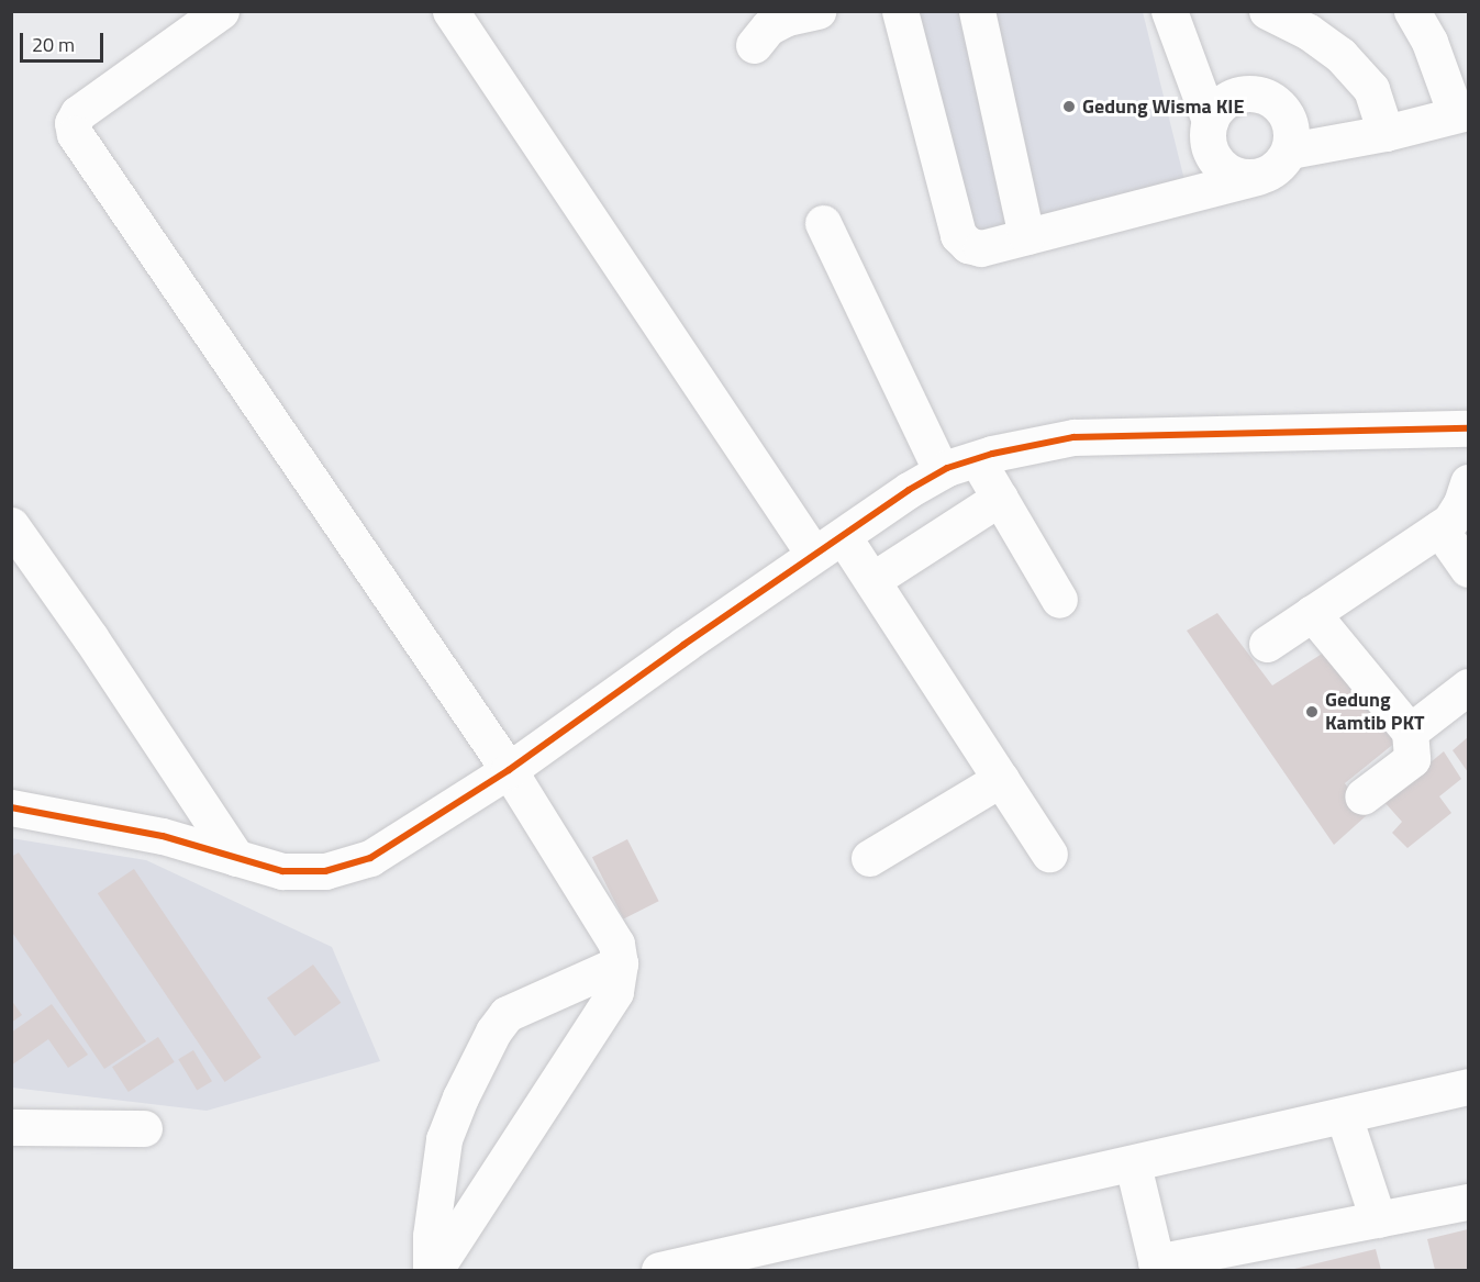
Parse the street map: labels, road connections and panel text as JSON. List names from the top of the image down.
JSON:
{
  "places": ["Gedung Wisma KIE", "Gedung Kamtib PKT"],
  "scale_bar": "20 m"
}
